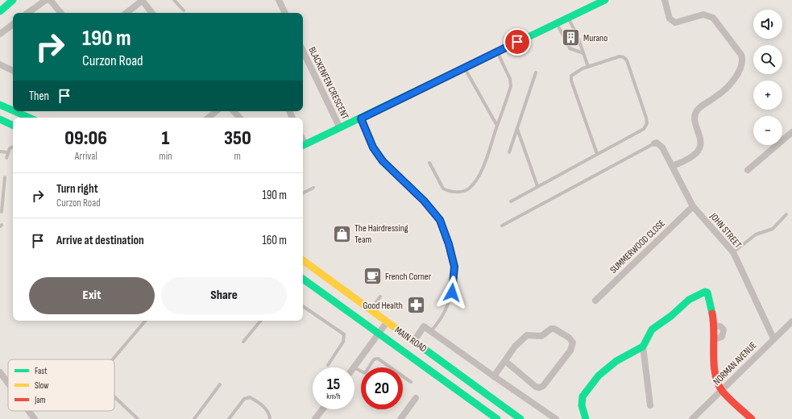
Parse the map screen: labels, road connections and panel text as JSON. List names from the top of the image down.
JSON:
{
  "streets": {
    "street": [
      "BLACKENFEN CRESCENT",
      "JOHN STREET",
      "SUMMERWOOD CLOSE",
      "MAIN ROAD",
      "NORMAN AVENUE"
    ]
  },
  "crossings": [
    ["JOHN STREET", "SUMMERWOOD CLOSE"],
    ["JOHN STREET", "NORMAN AVENUE"]
  ],
  "places": {
    "building": ["Murano"],
    "shop": ["The Hairdressing Team"],
    "cafe": ["French Corner"],
    "pharmacy": ["Good Health"]
  },
  "legend": ["Fast", "Slow", "Jam"],
  "page": {
    "map_buttons": ["+", "−"],
    "turn": ["190 m", "Curzon Road"],
    "then": "Then",
    "eta": [
      "09:06",
      "Arrival",
      "1",
      "min",
      "350",
      "m"
    ],
    "list": [
      {
        "name": "Turn right",
        "note": "Curzon Road",
        "value": "190 m"
      },
      {
        "name": "Arrive at destination",
        "value": "160 m"
      }
    ],
    "buttons": ["Exit", "Share"],
    "speed": "15 km/h",
    "limit": "20"
  }
}
